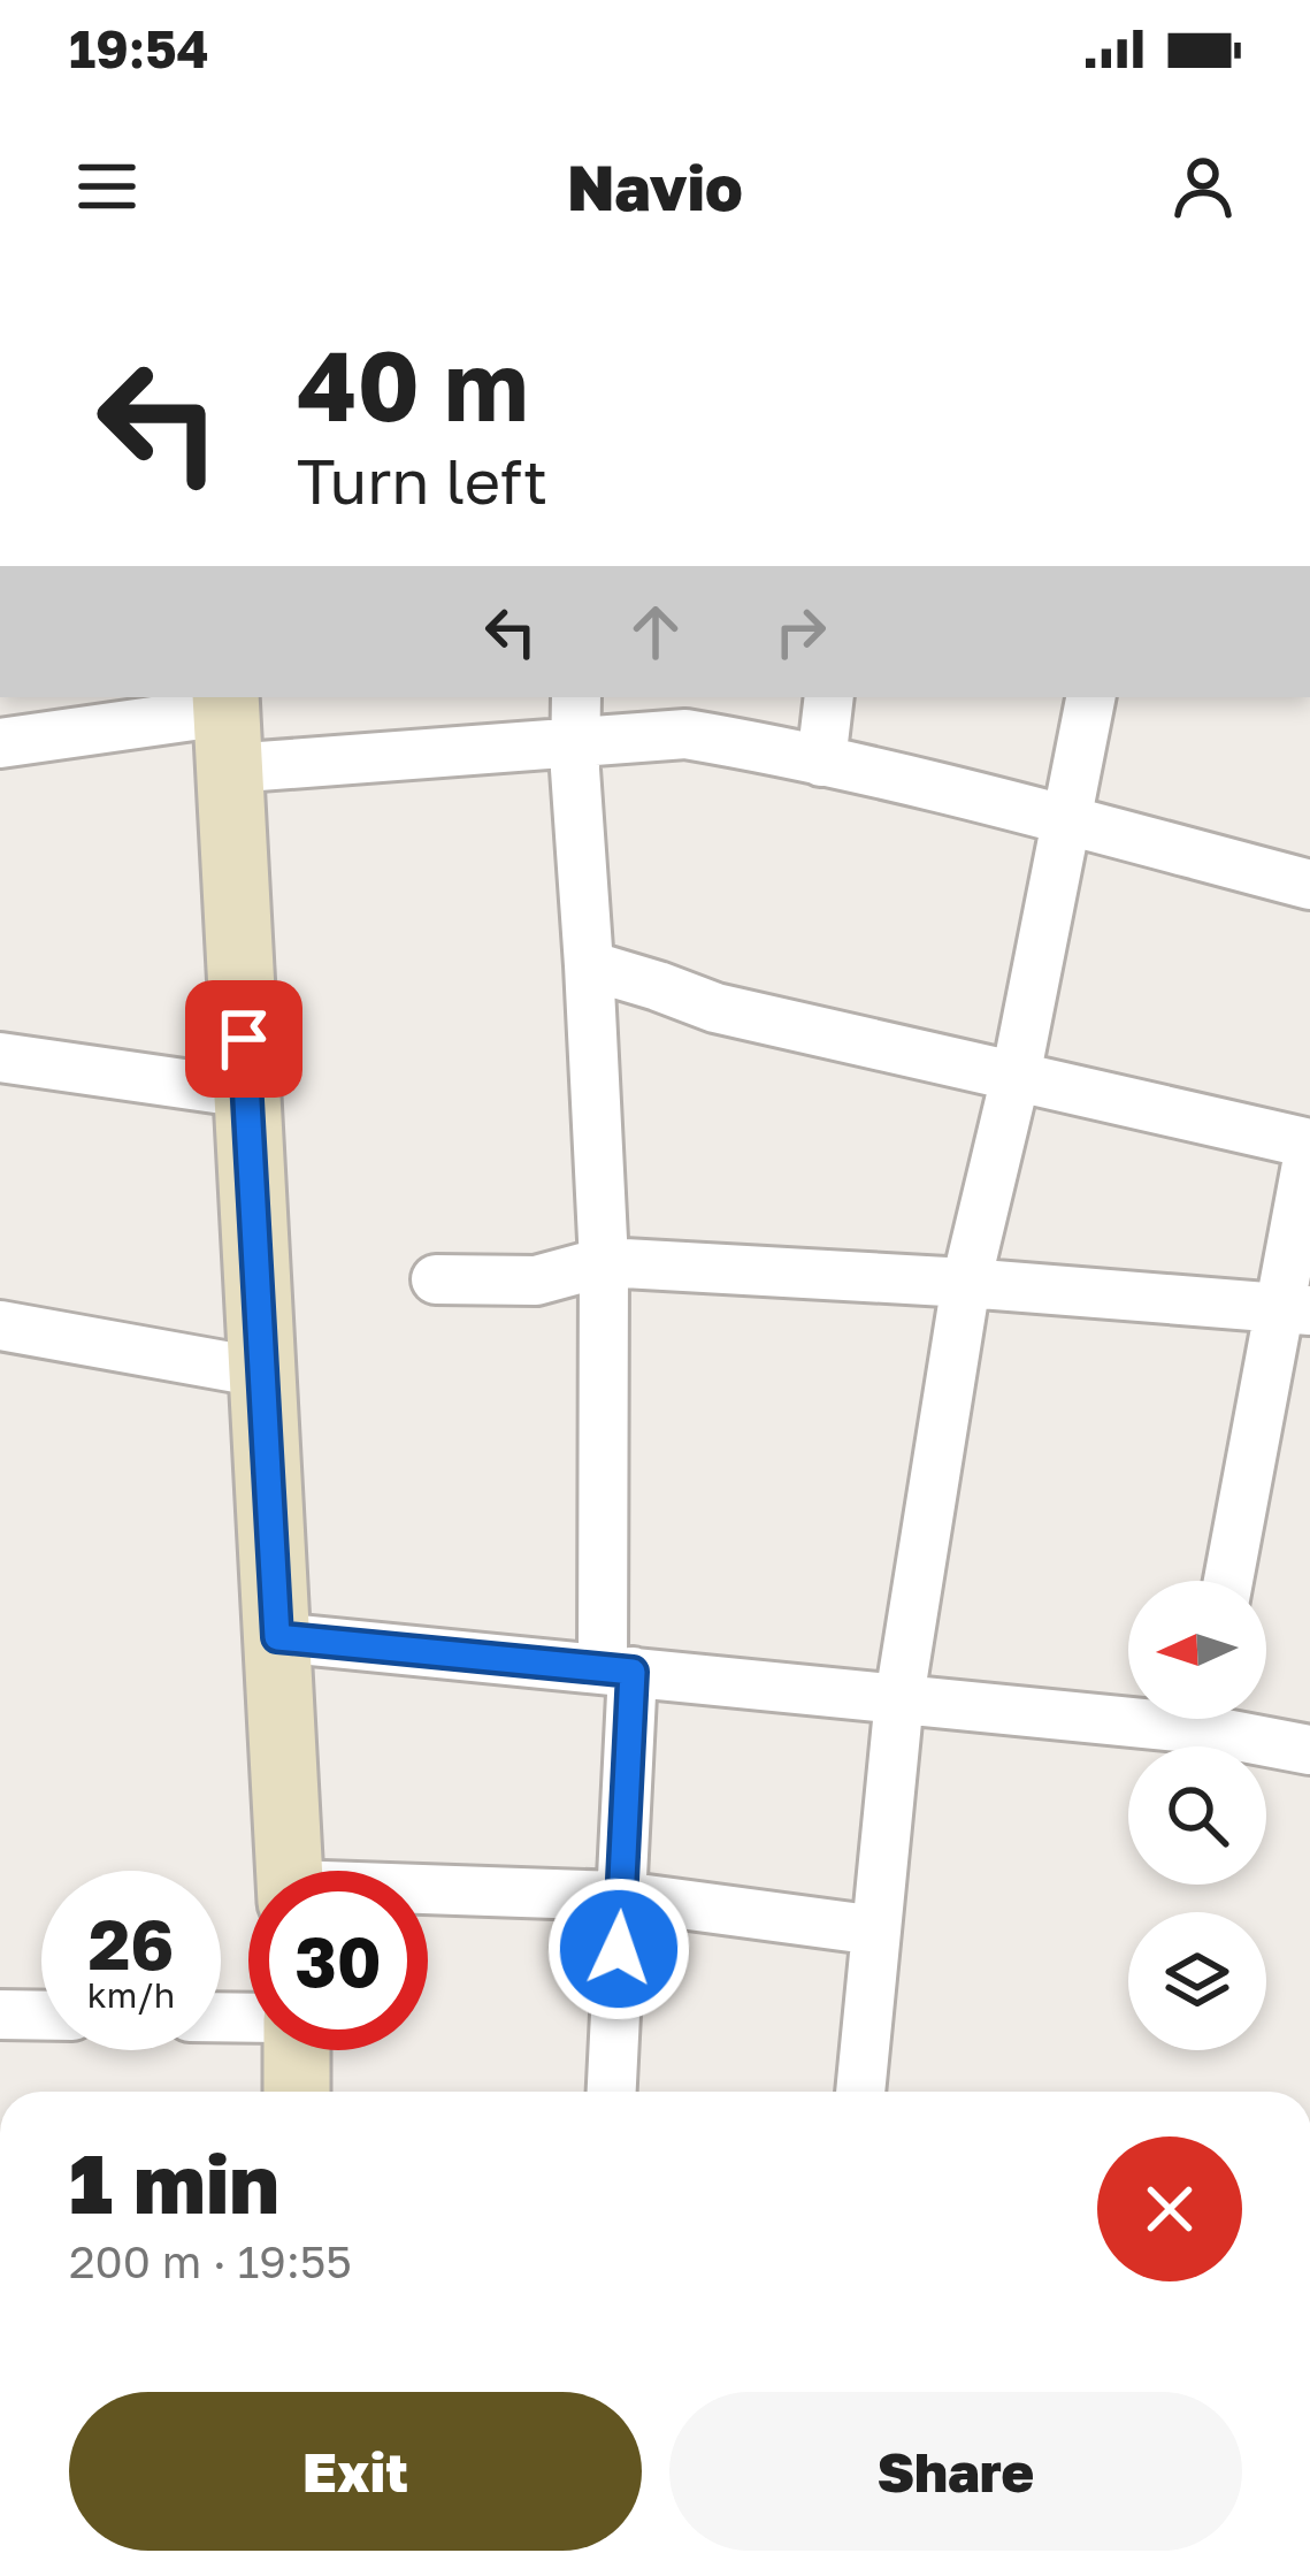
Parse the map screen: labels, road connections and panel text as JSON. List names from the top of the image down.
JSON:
{
  "north": "left",
  "page": {
    "status": "19:54",
    "header": "Navio",
    "turn": ["40 m", "Turn left"],
    "speed": "26 km/h",
    "limit": "30",
    "heading": ["1 min", "200 m · 19:55"],
    "buttons": ["Exit", "Share"]
  }
}
